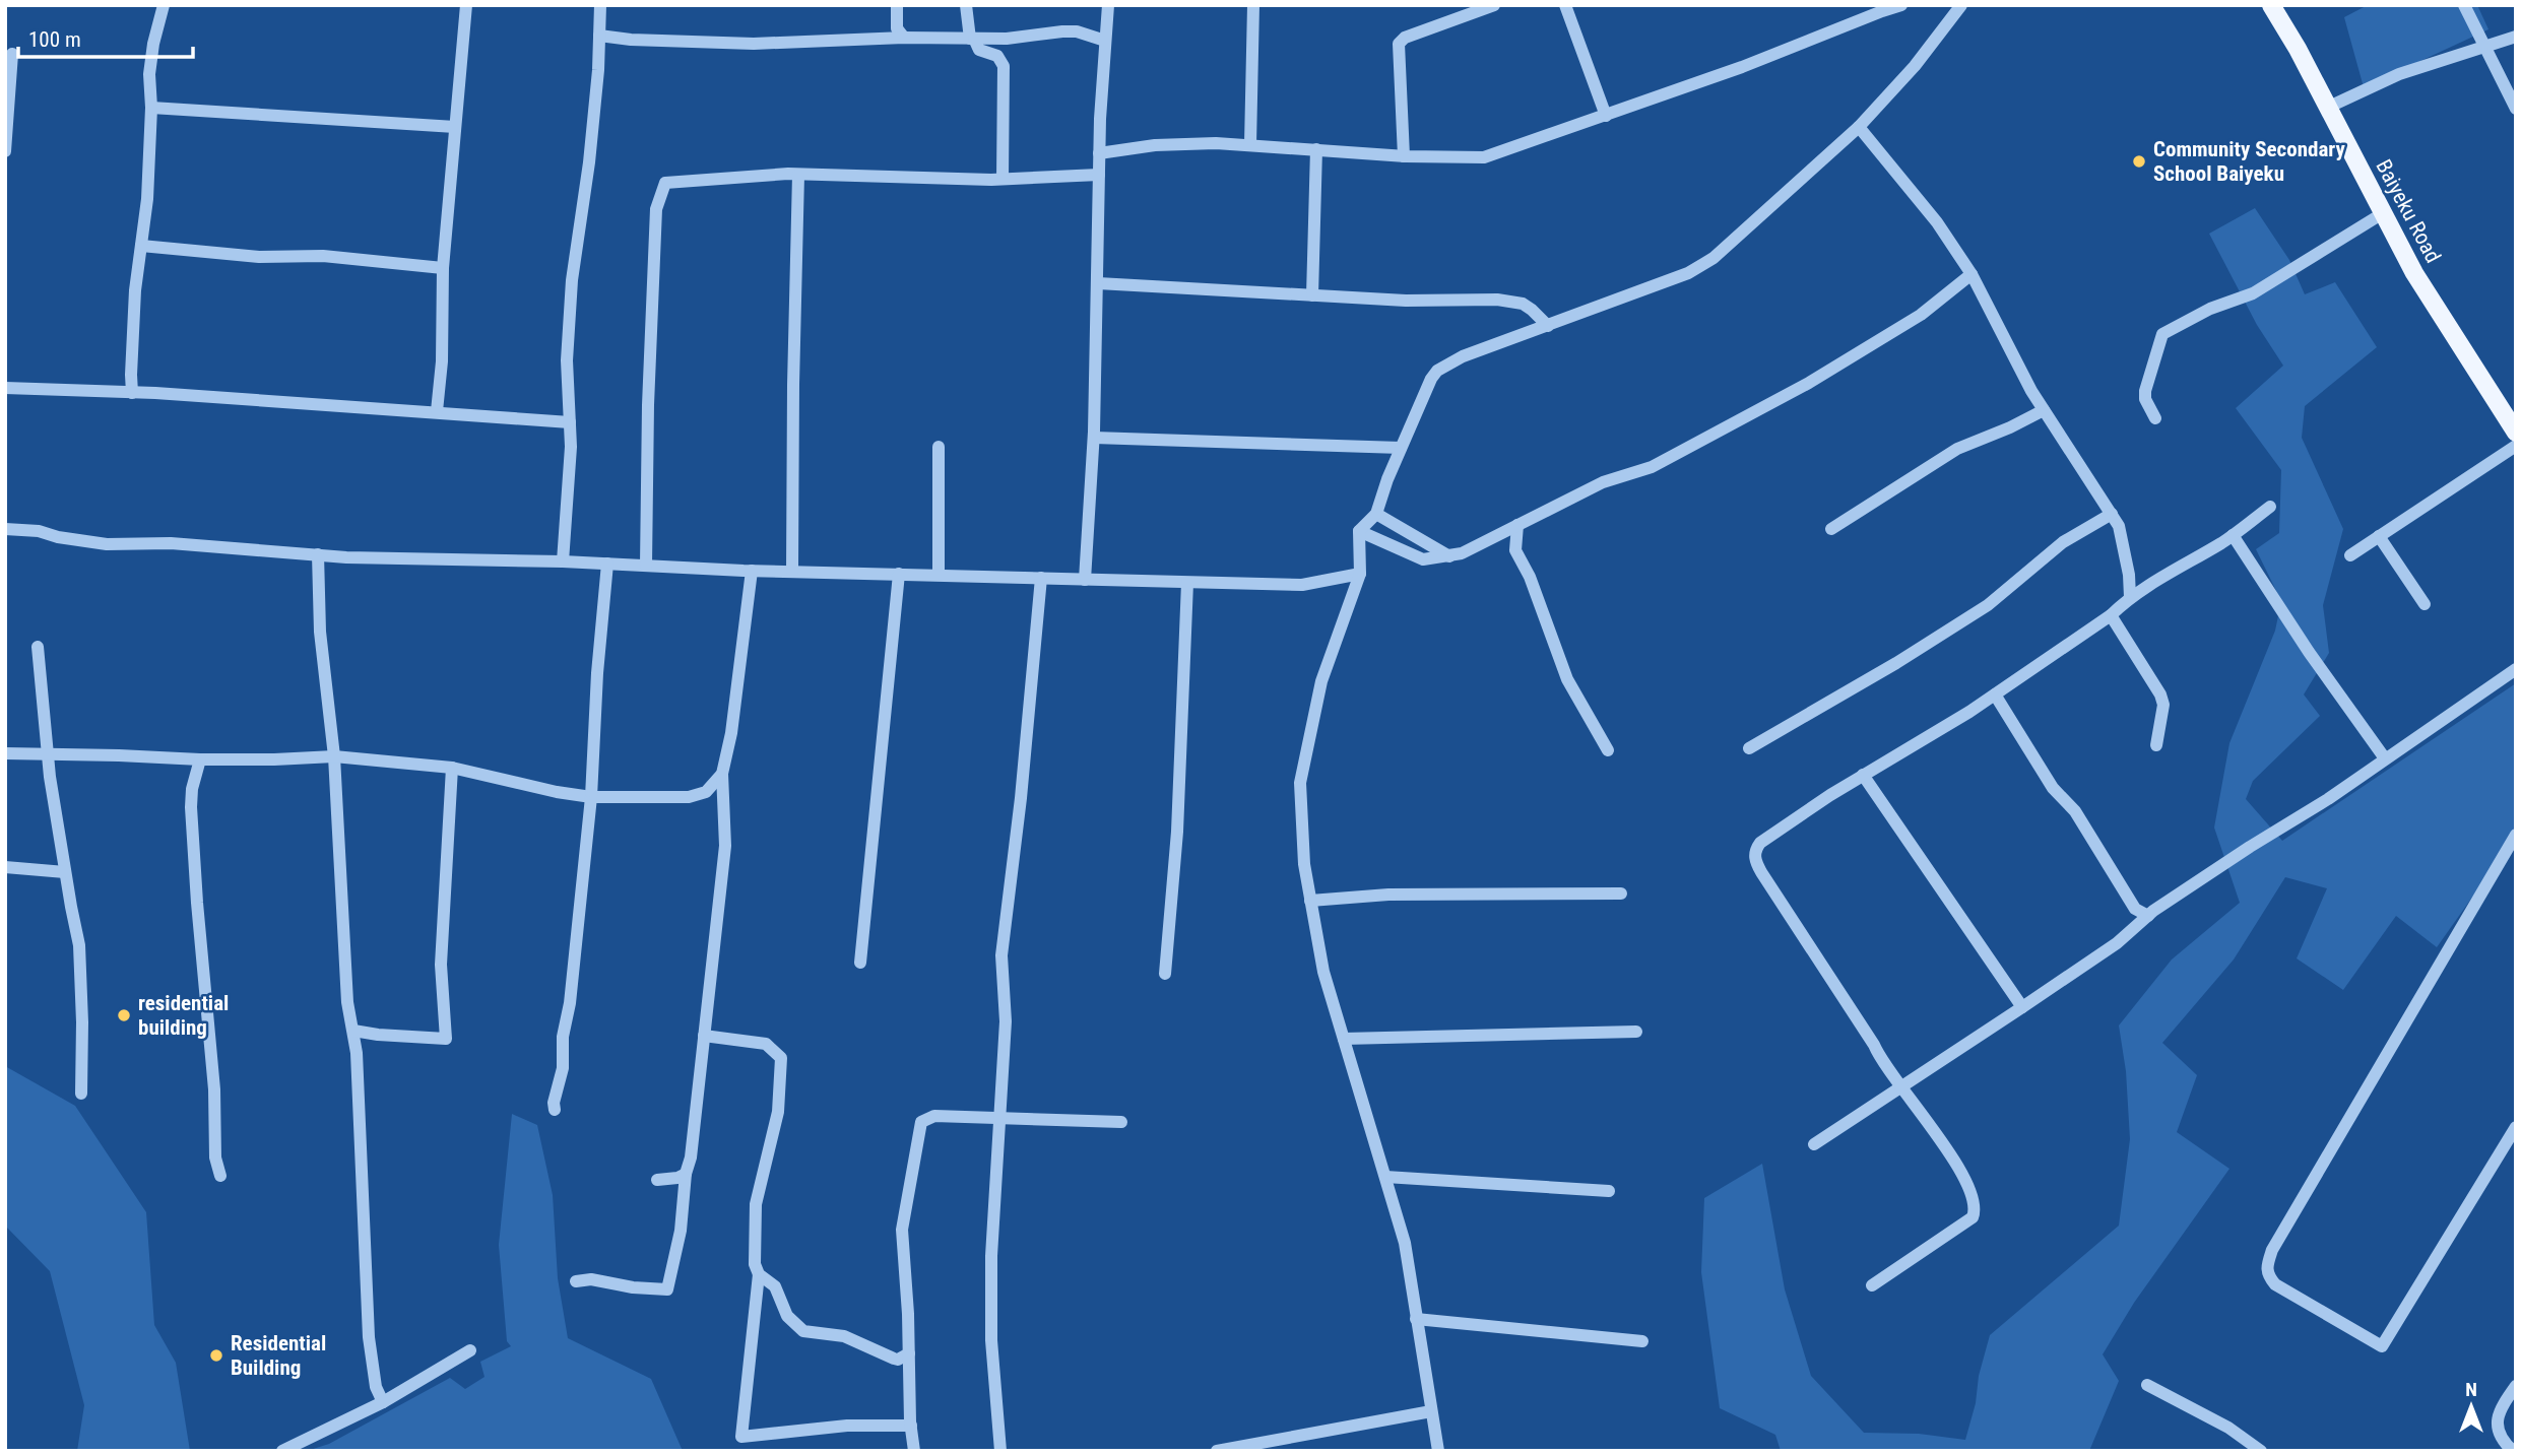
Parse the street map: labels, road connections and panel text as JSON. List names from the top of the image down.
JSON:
{
  "streets": {
    "main road": ["Baiyeku Road"]
  },
  "places": ["Community Secondary School Baiyeku", "residential building", "Residential Building"],
  "scale_bar": "100 m",
  "north": "top"
}
